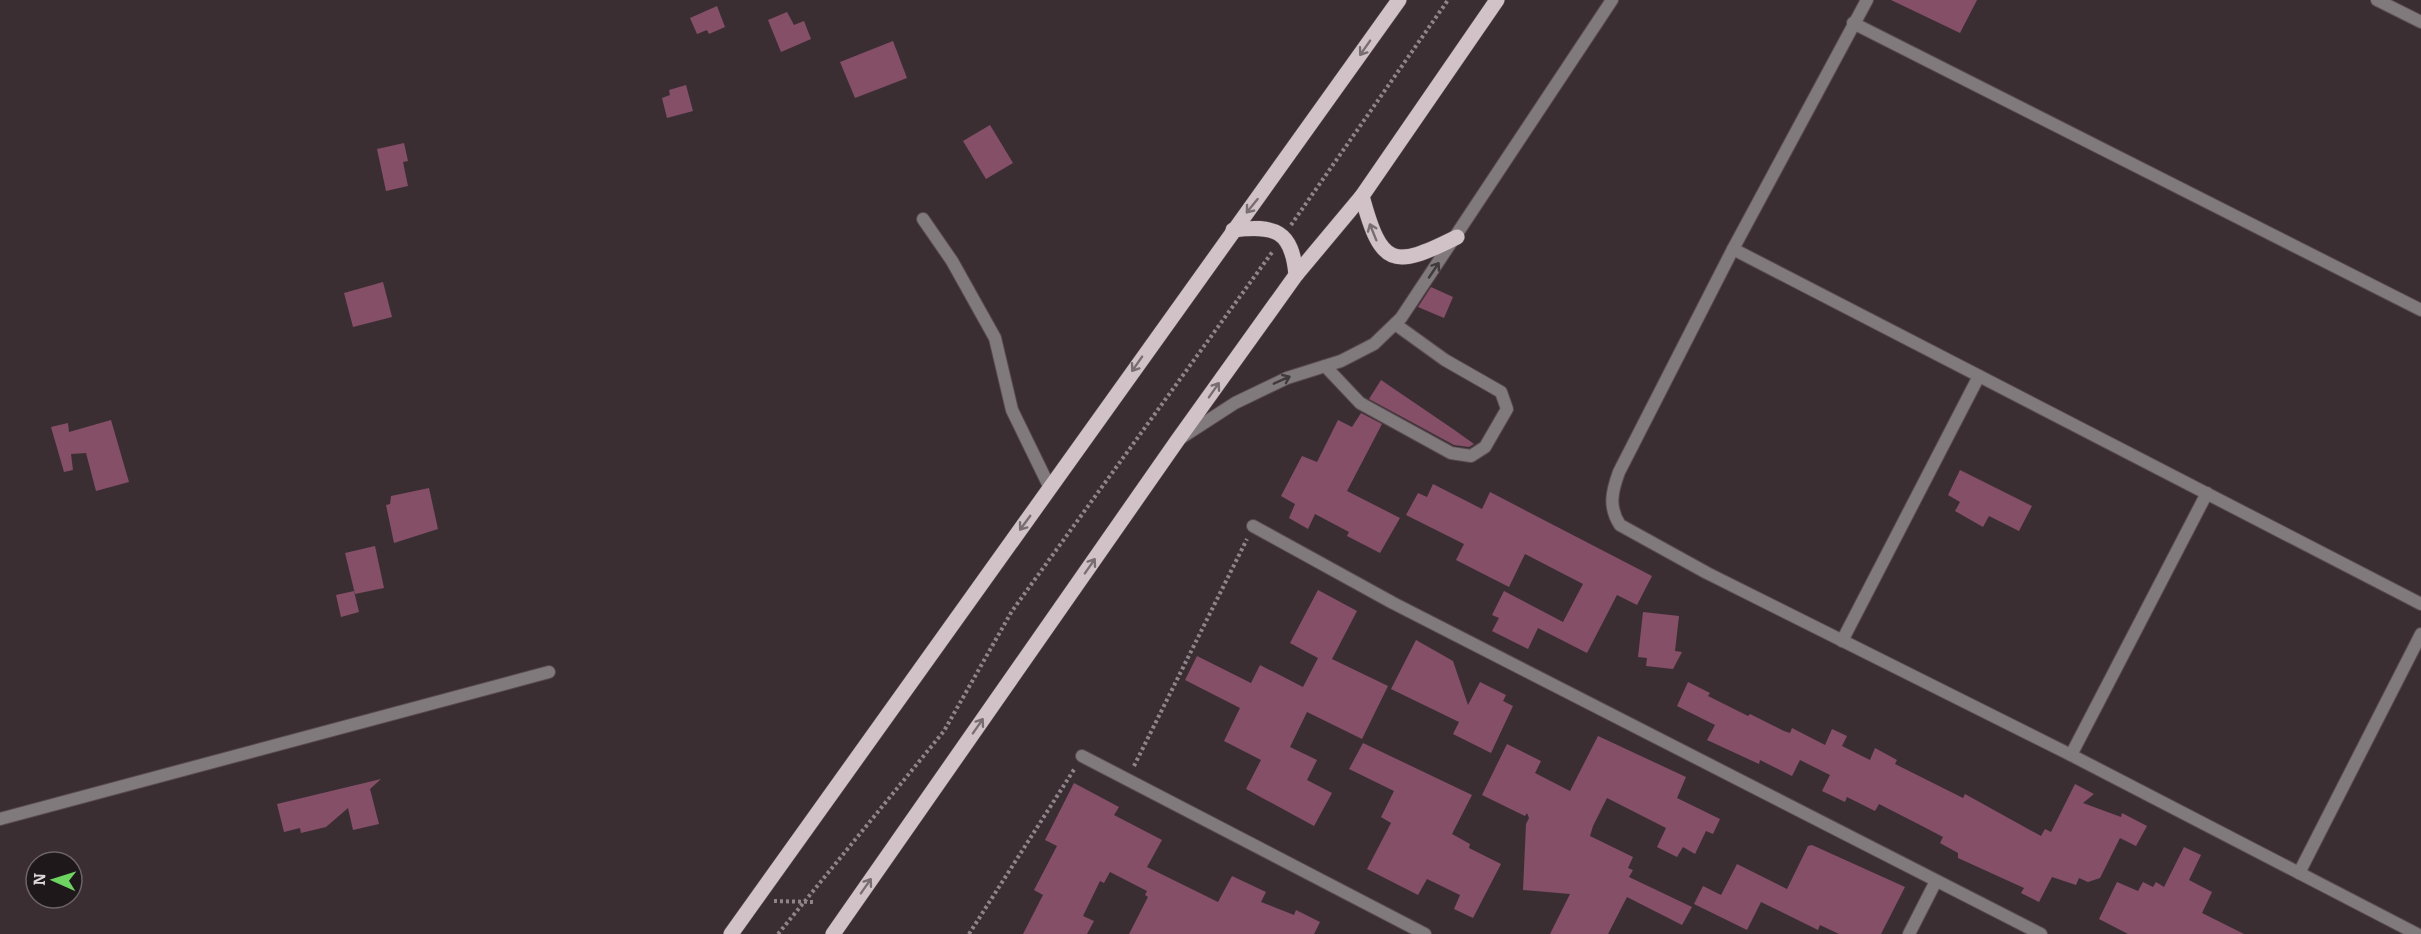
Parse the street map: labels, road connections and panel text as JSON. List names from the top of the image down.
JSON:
{
  "north": "left"
}
